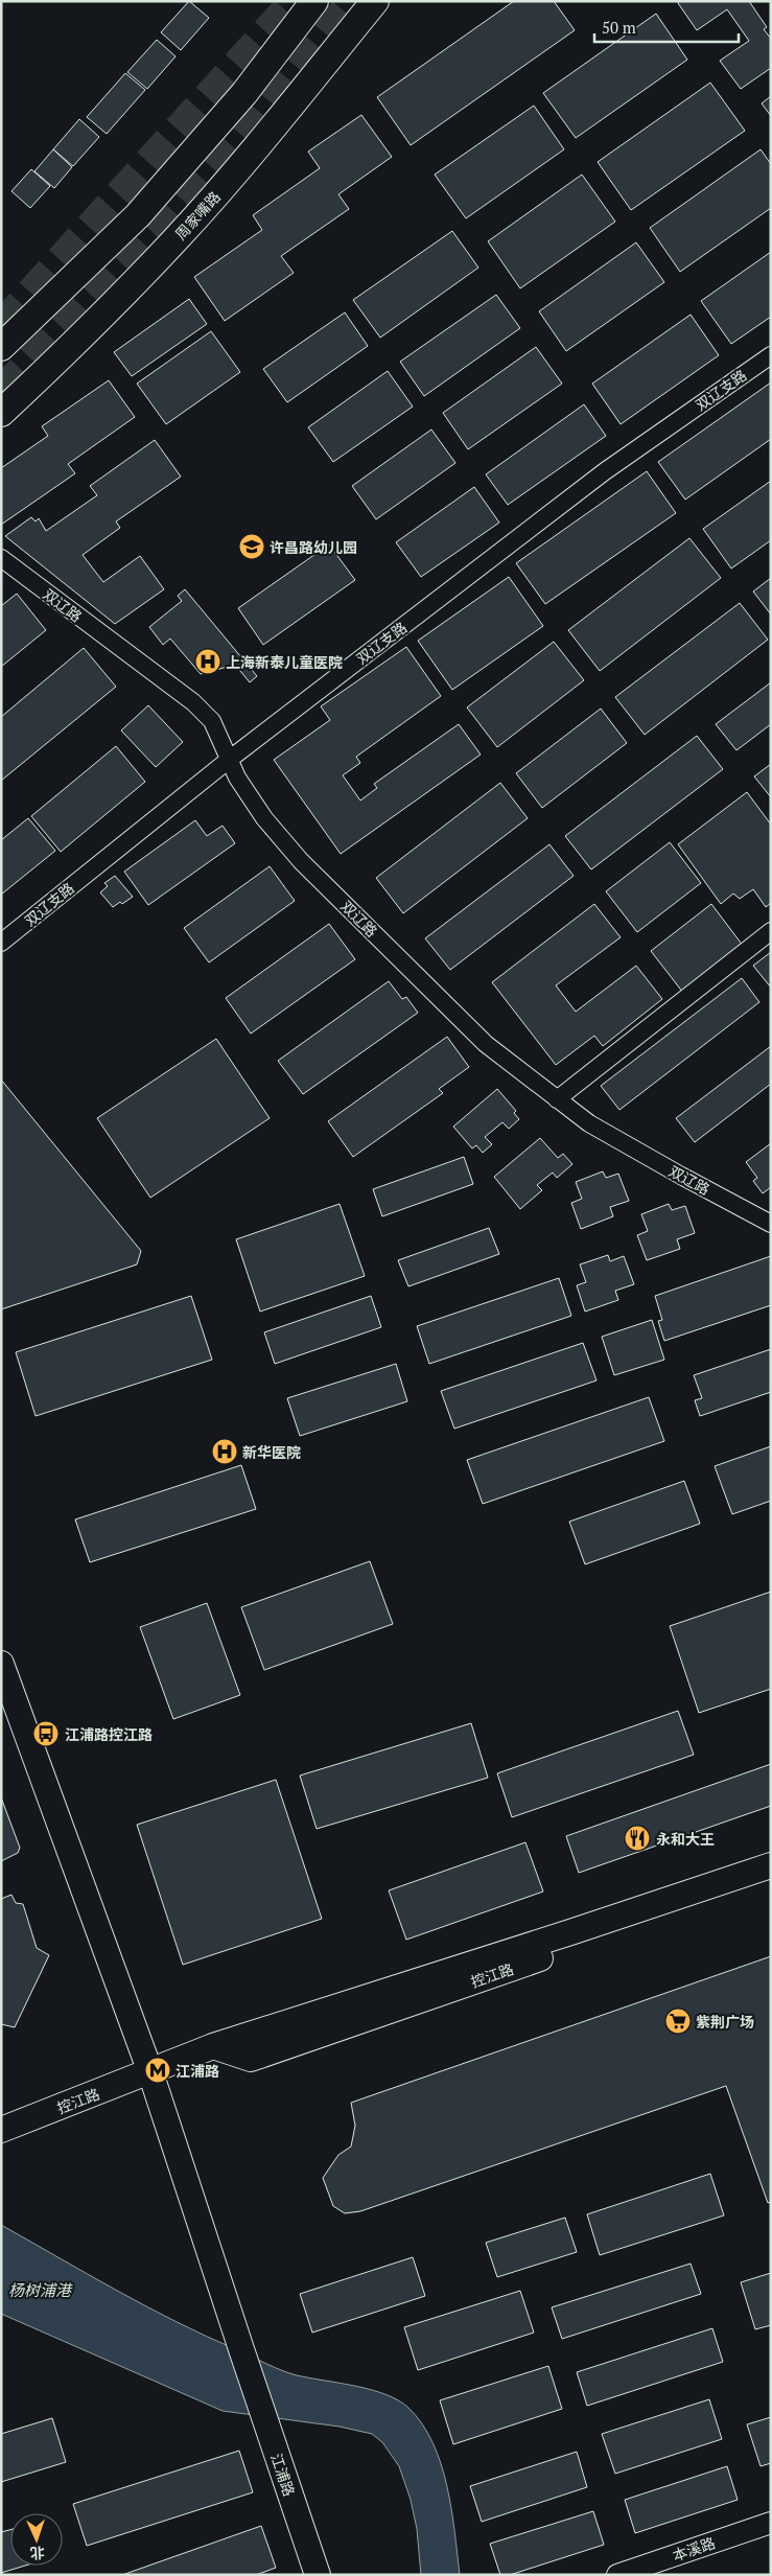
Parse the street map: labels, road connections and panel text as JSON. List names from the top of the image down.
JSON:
{
  "streets": {
    "main road": ["周家嘴路", "控江路", "江浦路"],
    "street": ["双辽支路", "双辽路", "本溪路"]
  },
  "crossings": [
    ["双辽支路", "双辽路"],
    ["控江路", "江浦路"]
  ],
  "water": ["杨树浦港"],
  "places": {
    "school or university": ["许昌路幼儿园"],
    "hospital": ["上海新泰儿童医院", "新华医院"],
    "bus stop": ["江浦路控江路"],
    "restaurant": ["永和大王"],
    "supermarket": ["紫荆广场"],
    "metro station": ["江浦路"]
  },
  "scale_bar": "50 m",
  "north": "bottom"
}
